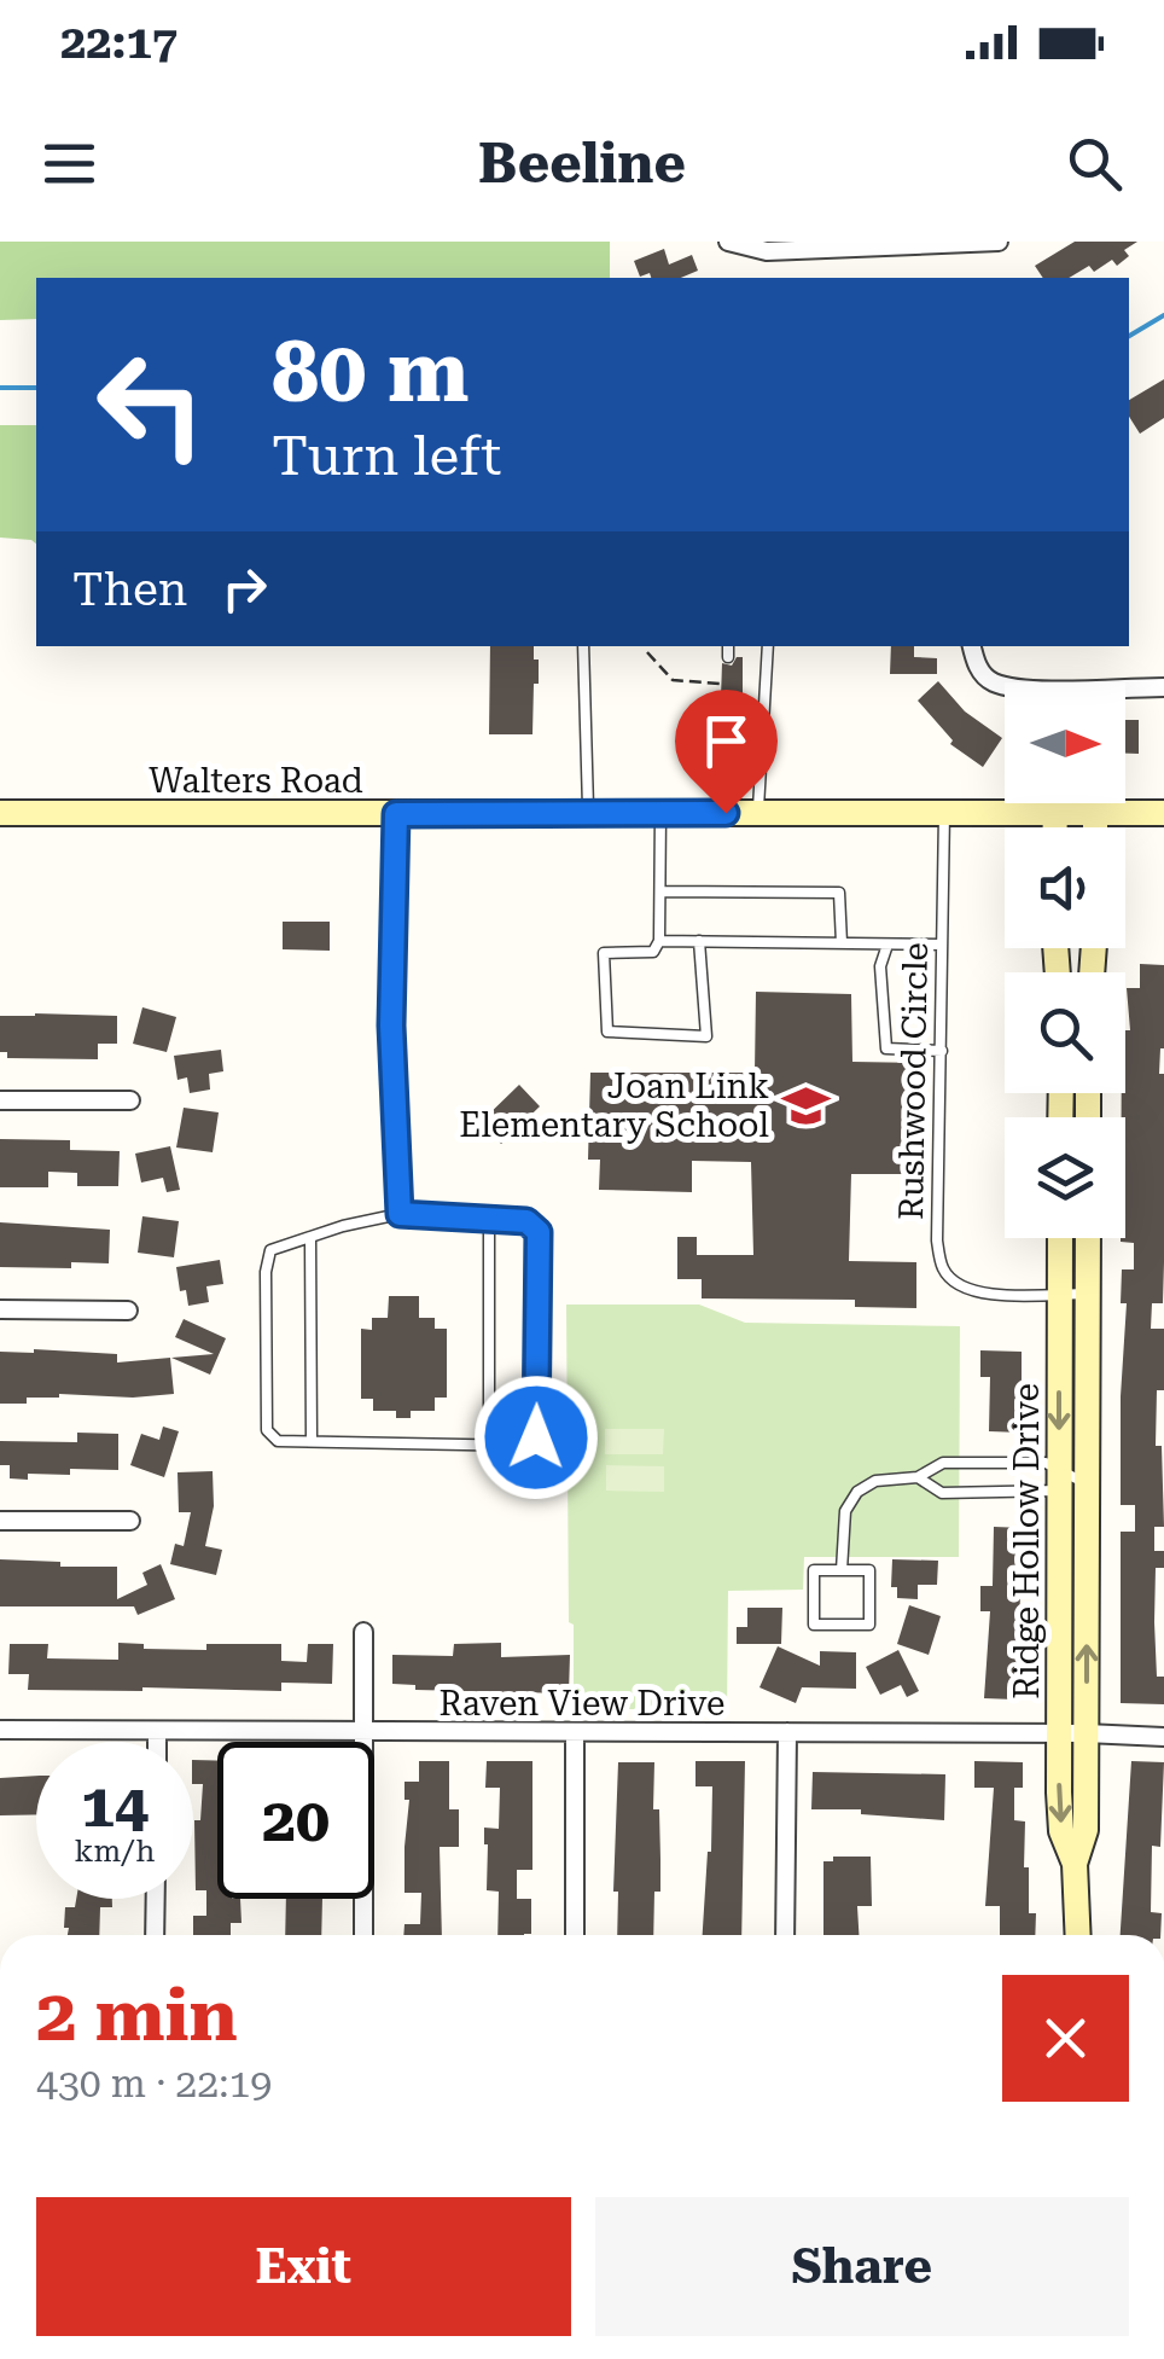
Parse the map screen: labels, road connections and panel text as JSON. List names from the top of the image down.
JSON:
{
  "streets": {
    "street": ["Walters Road", "Ridge Hollow Drive", "Raven View Drive"],
    "lane": ["Rushwood Circle"]
  },
  "crossings": [
    ["Walters Road", "Rushwood Circle"],
    ["Rushwood Circle", "Ridge Hollow Drive"],
    ["Ridge Hollow Drive", "Raven View Drive"]
  ],
  "places": {
    "school or university": ["Joan Link Elementary School"]
  },
  "north": "right",
  "page": {
    "status": "22:17",
    "header": "Beeline",
    "turn": ["80 m", "Turn left"],
    "then": "Then",
    "speed": "14 km/h",
    "limit": "20",
    "heading": ["2 min", "430 m · 22:19"],
    "buttons": ["Exit", "Share"]
  }
}
